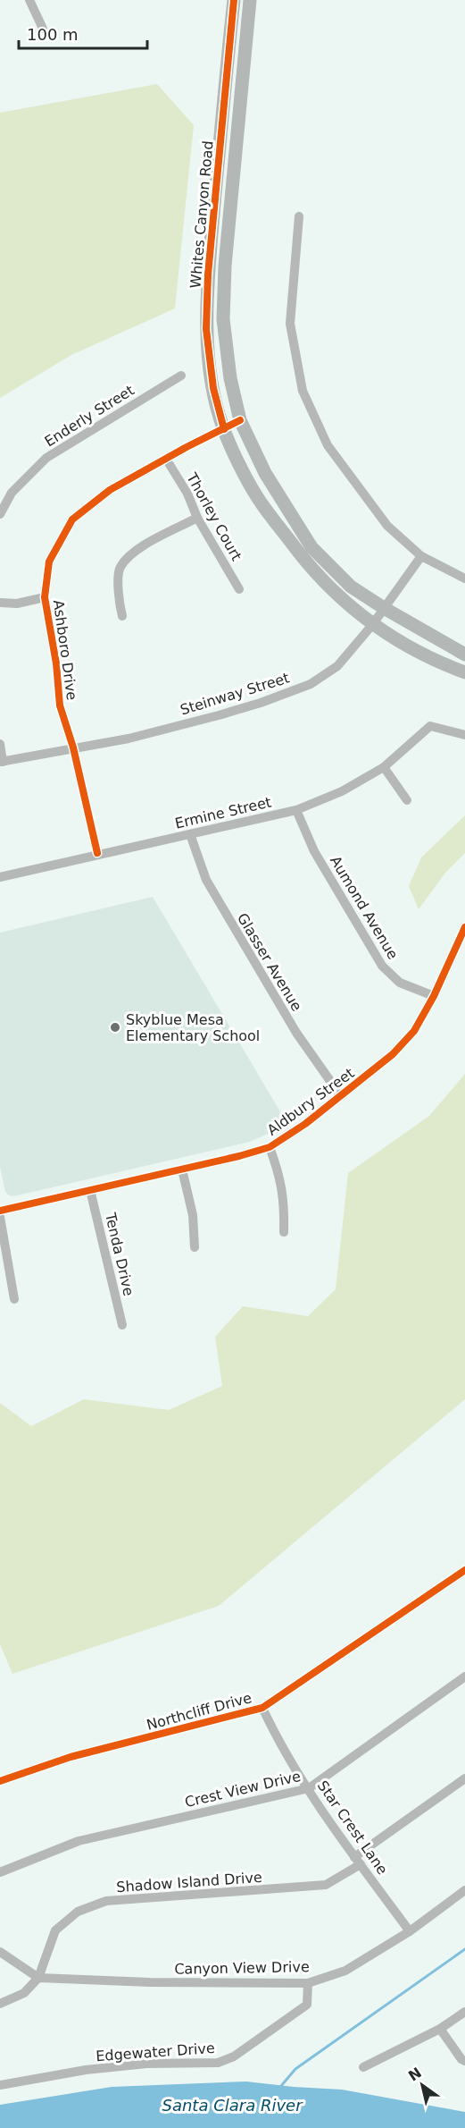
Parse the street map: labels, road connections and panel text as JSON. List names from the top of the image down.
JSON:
{
  "streets": {
    "main road": ["Whites Canyon Road"],
    "street": [
      "Enderly Street",
      "Thorley Court",
      "Ashboro Drive",
      "Steinway Street",
      "Ermine Street",
      "Aumond Avenue",
      "Glasser Avenue",
      "Aldbury Street",
      "Tenda Drive",
      "Northcliff Drive",
      "Crest View Drive",
      "Star Crest Lane",
      "Shadow Island Drive",
      "Canyon View Drive",
      "Edgewater Drive"
    ]
  },
  "crossings": [
    ["Whites Canyon Road", "Ashboro Drive"],
    ["Whites Canyon Road", "Steinway Street"],
    ["Thorley Court", "Ashboro Drive"],
    ["Ashboro Drive", "Steinway Street"],
    ["Ashboro Drive", "Ermine Street"],
    ["Ermine Street", "Aumond Avenue"],
    ["Ermine Street", "Glasser Avenue"],
    ["Aumond Avenue", "Aldbury Street"],
    ["Glasser Avenue", "Aldbury Street"],
    ["Aldbury Street", "Tenda Drive"],
    ["Northcliff Drive", "Star Crest Lane"],
    ["Crest View Drive", "Star Crest Lane"],
    ["Star Crest Lane", "Shadow Island Drive"],
    ["Star Crest Lane", "Canyon View Drive"],
    ["Shadow Island Drive", "Canyon View Drive"],
    ["Canyon View Drive", "Edgewater Drive"]
  ],
  "water": ["Santa Clara River"],
  "places": ["Skyblue Mesa Elementary School"],
  "scale_bar": "100 m",
  "north": "top left"
}
